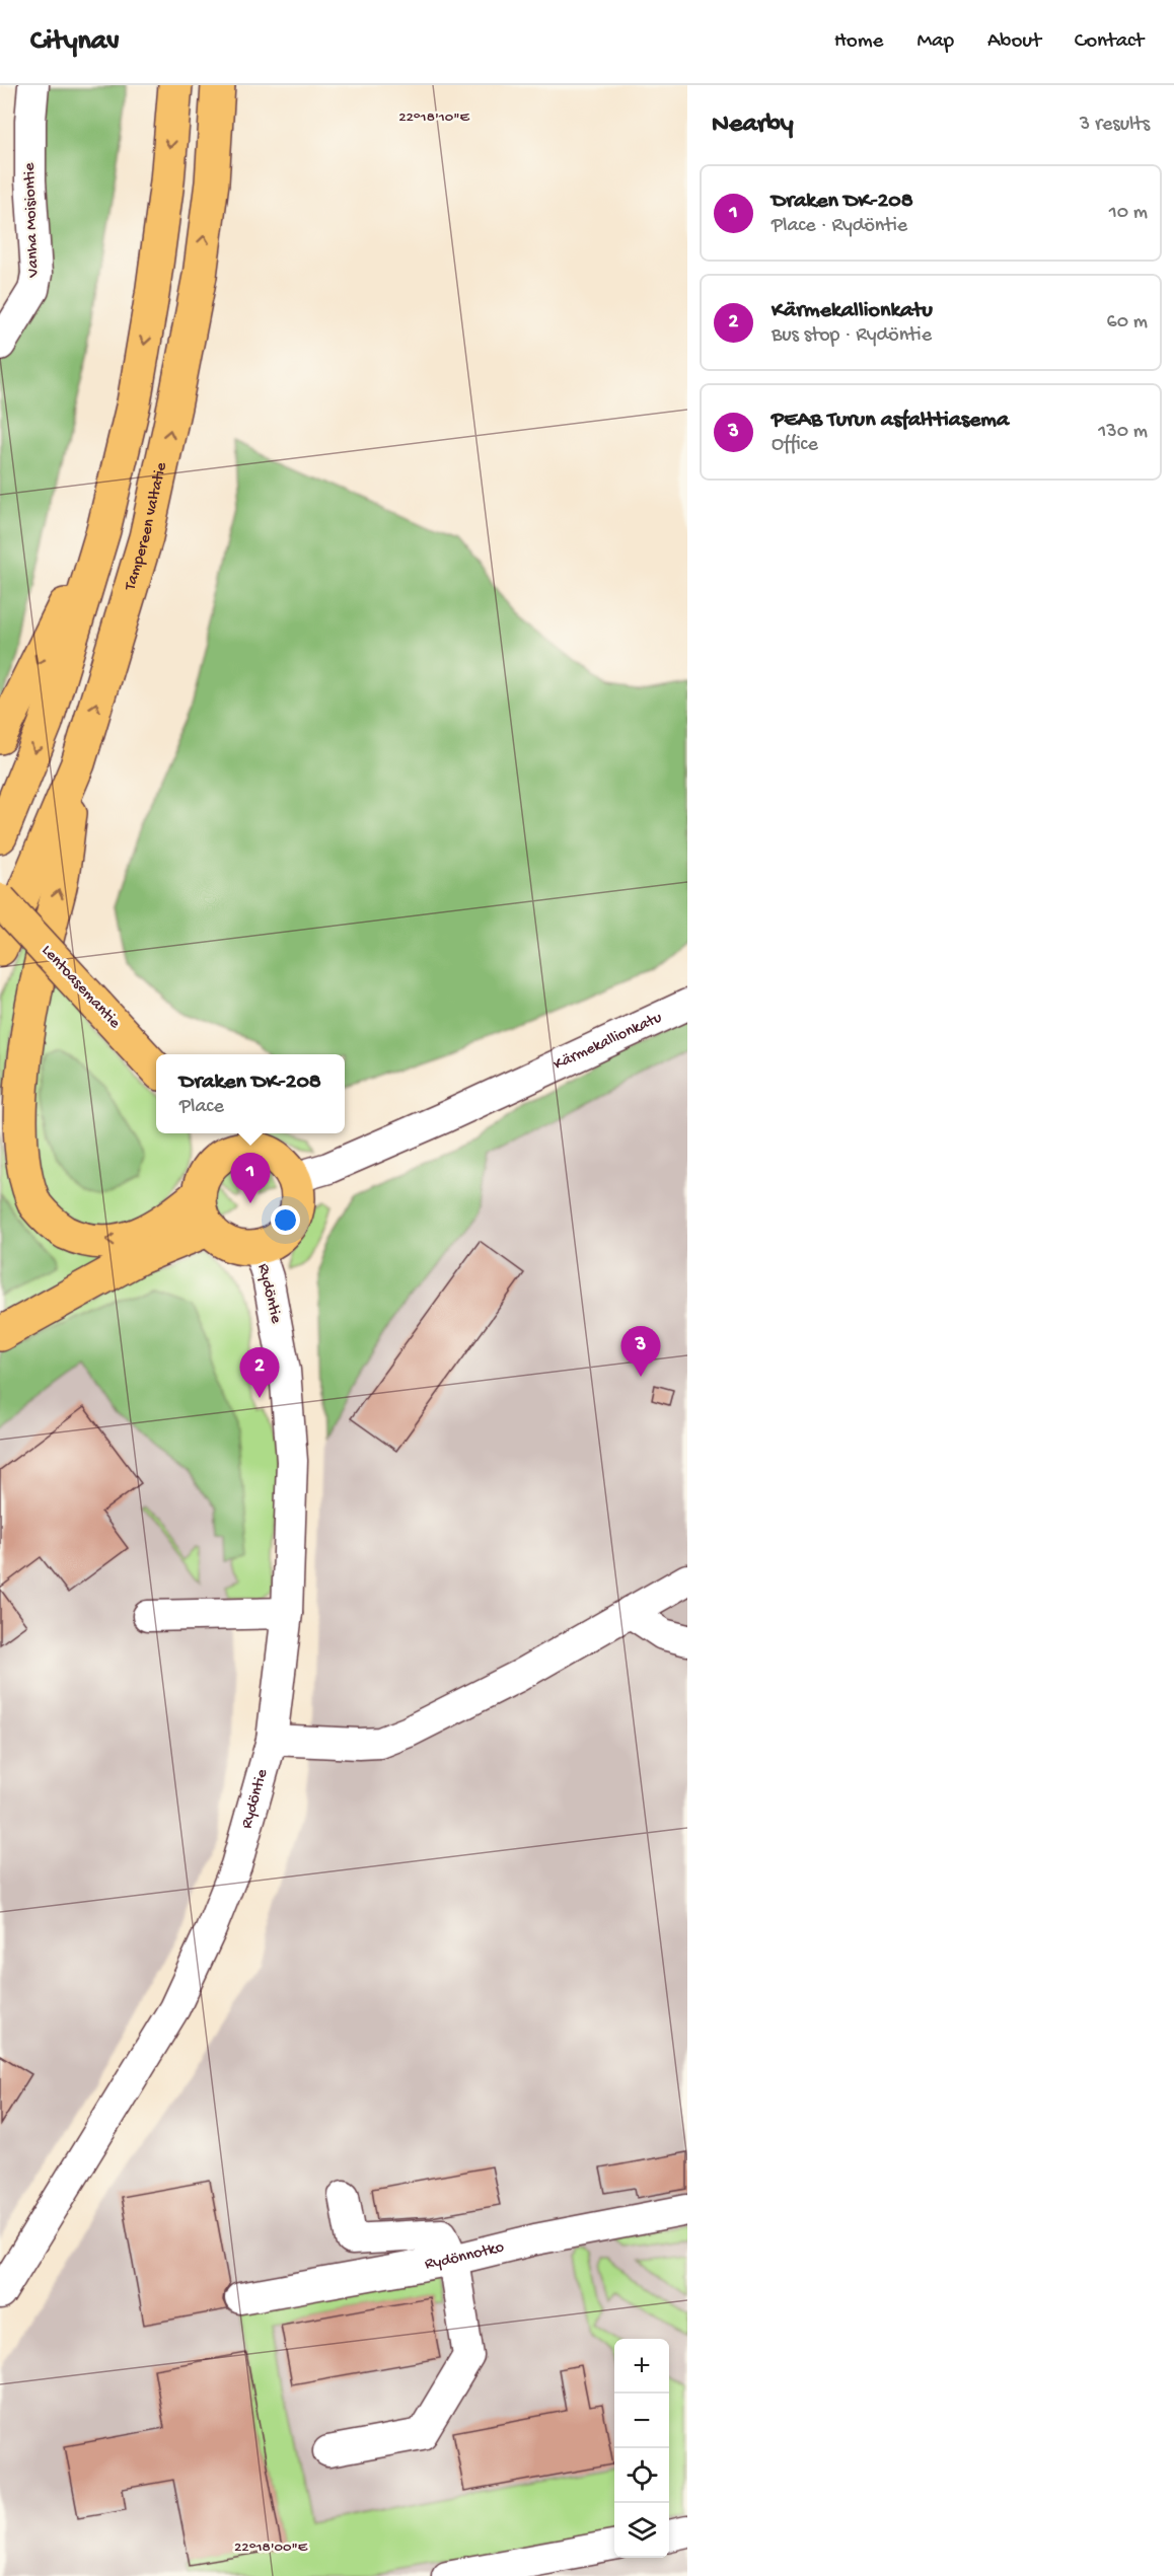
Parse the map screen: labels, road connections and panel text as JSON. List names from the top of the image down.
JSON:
{
  "streets": {
    "main road": ["Tampereen valtatie", "Lentoasemantie"],
    "street": [
      "Vanha Moisiontie",
      "Kärmekallionkatu",
      "Rydöntie",
      "Rydönnotko"
    ]
  },
  "crossings": [
    ["Kärmekallionkatu", "Rydöntie"]
  ],
  "page": {
    "header": "Citynav",
    "nav": [
      "Home",
      "Map",
      "About",
      "Contact"
    ],
    "heading": ["Nearby", "3 results"],
    "list": [
      {
        "mark": "1",
        "name": "Draken DK-208",
        "note": "Place · Rydöntie",
        "value": "10 m"
      },
      {
        "mark": "2",
        "name": "Kärmekallionkatu",
        "note": "Bus stop · Rydöntie",
        "value": "60 m"
      },
      {
        "mark": "3",
        "name": "PEAB Turun asfalttiasema",
        "note": "Office",
        "value": "130 m"
      }
    ],
    "popup": ["Draken DK-208", "Place"],
    "pins": ["1", "3", "2"],
    "map_buttons": ["+", "−"]
  },
  "coordinates": ["22°18'10\"E", "22°18'00\"E"]
}
